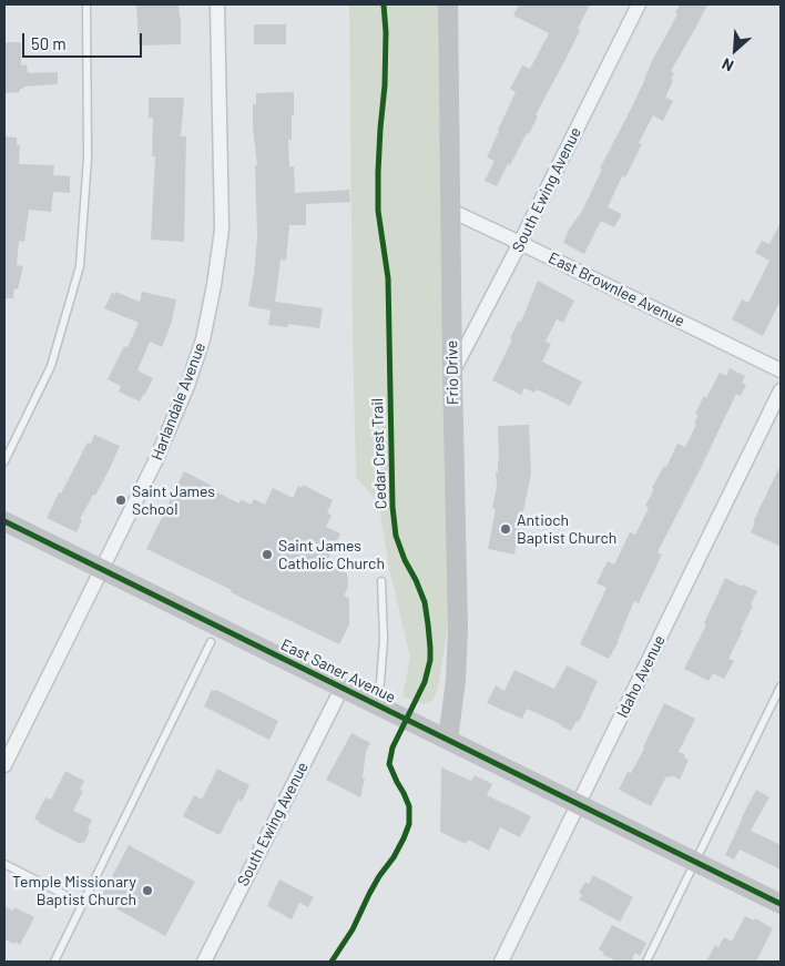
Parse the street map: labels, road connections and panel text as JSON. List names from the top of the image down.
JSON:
{
  "streets": {
    "street": [
      "South Ewing Avenue",
      "East Brownlee Avenue",
      "Frio Drive",
      "Harlandale Avenue",
      "East Saner Avenue",
      "Idaho Avenue"
    ],
    "cycle path": ["Cedar Crest Trail"]
  },
  "crossings": [
    ["South Ewing Avenue", "East Brownlee Avenue"],
    ["South Ewing Avenue", "Frio Drive"],
    ["South Ewing Avenue", "East Saner Avenue"],
    ["East Brownlee Avenue", "Frio Drive"],
    ["Frio Drive", "East Saner Avenue"],
    ["Harlandale Avenue", "East Saner Avenue"],
    ["East Saner Avenue", "Idaho Avenue"]
  ],
  "places": [
    "Saint James School",
    "Antioch Baptist Church",
    "Saint James Catholic Church",
    "Temple Missionary Baptist Church"
  ],
  "scale_bar": "50 m",
  "north": "bottom left"
}
